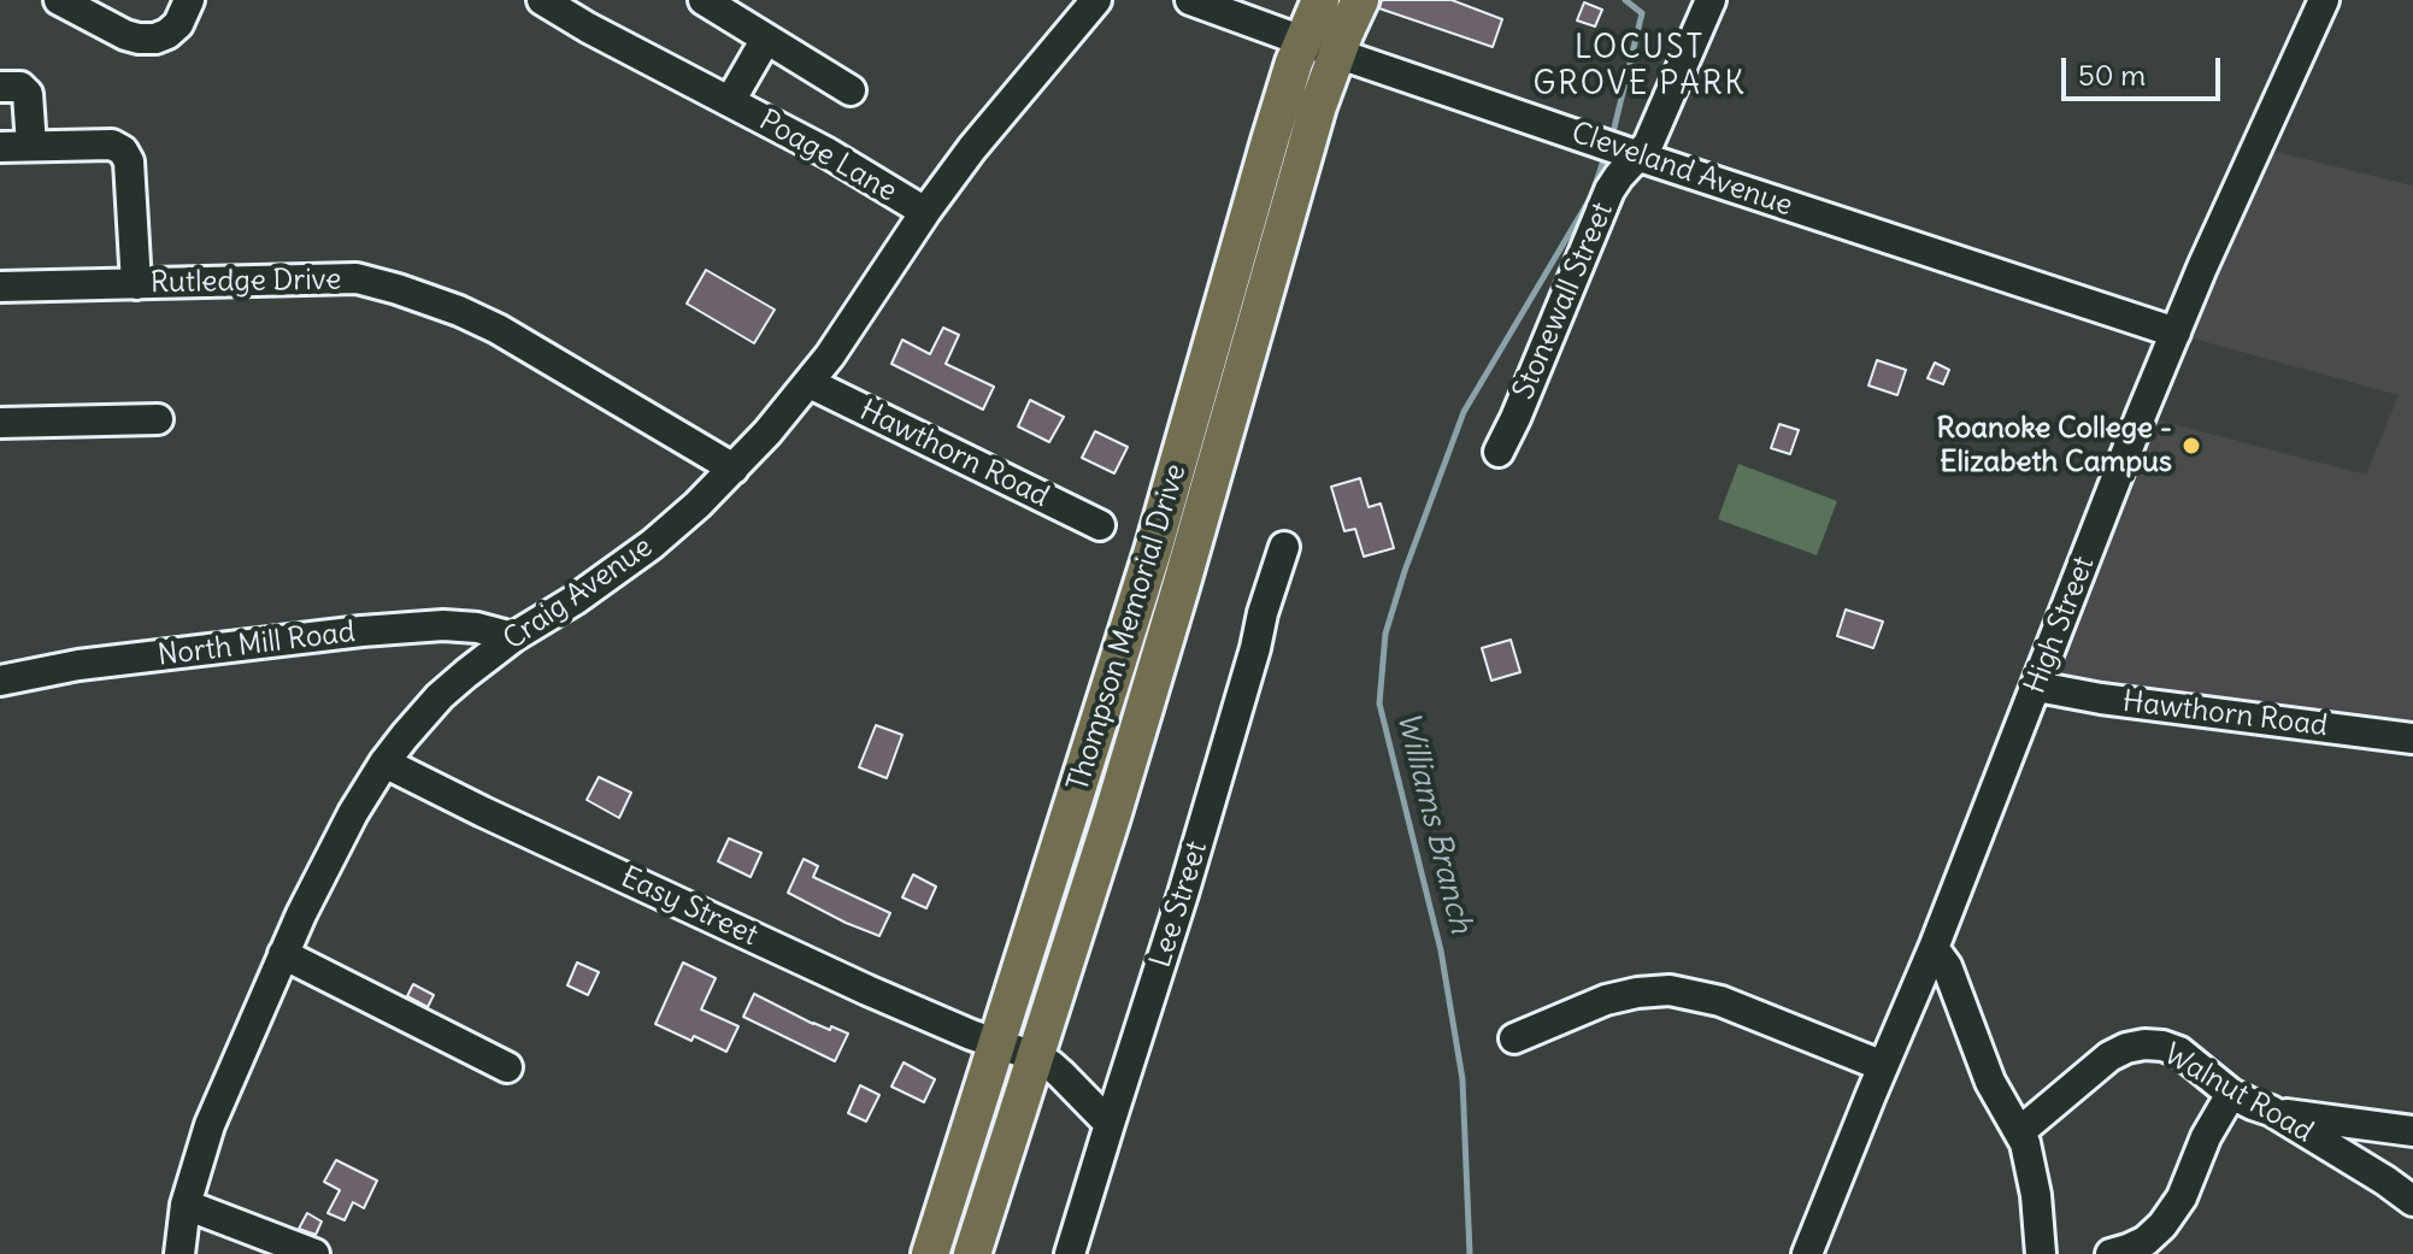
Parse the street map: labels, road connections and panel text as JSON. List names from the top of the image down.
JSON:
{
  "streets": {
    "main road": ["Thompson Memorial Drive"],
    "street": [
      "Poage Lane",
      "Cleveland Avenue",
      "Rutledge Drive",
      "Stonewall Street",
      "Hawthorn Road",
      "Craig Avenue",
      "High Street",
      "North Mill Road",
      "Lee Street",
      "Easy Street",
      "Walnut Road"
    ]
  },
  "crossings": [
    ["Poage Lane", "Craig Avenue"],
    ["Cleveland Avenue", "Stonewall Street"],
    ["Cleveland Avenue", "High Street"],
    ["Cleveland Avenue", "Thompson Memorial Drive"],
    ["Rutledge Drive", "Craig Avenue"],
    ["Hawthorn Road", "Craig Avenue"],
    ["Hawthorn Road", "High Street"],
    ["Craig Avenue", "North Mill Road"],
    ["Craig Avenue", "Easy Street"],
    ["Thompson Memorial Drive", "Easy Street"]
  ],
  "districts": ["LOCUST GROVE PARK"],
  "water": ["Williams Branch"],
  "places": ["Roanoke College - Elizabeth Campus"],
  "scale_bar": "50 m"
}
